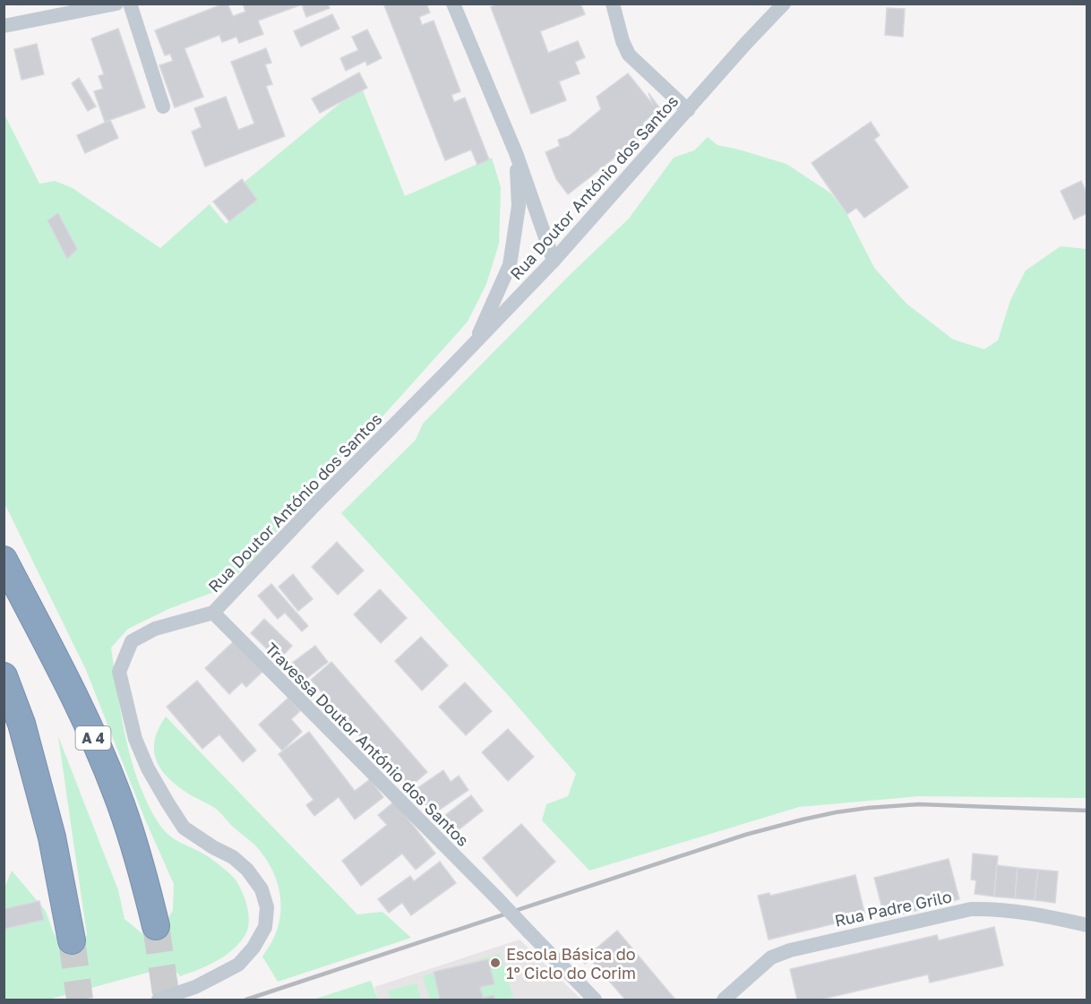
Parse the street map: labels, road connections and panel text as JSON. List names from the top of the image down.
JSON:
{
  "streets": {
    "highway": ["A 4"],
    "street": ["Rua Doutor António dos Santos", "Travessa Doutor António dos Santos", "Rua Padre Grilo"]
  },
  "crossings": [
    ["Rua Doutor António dos Santos", "Travessa Doutor António dos Santos"]
  ],
  "places": ["Escola Básica do 1º Ciclo do Corim"]
}
